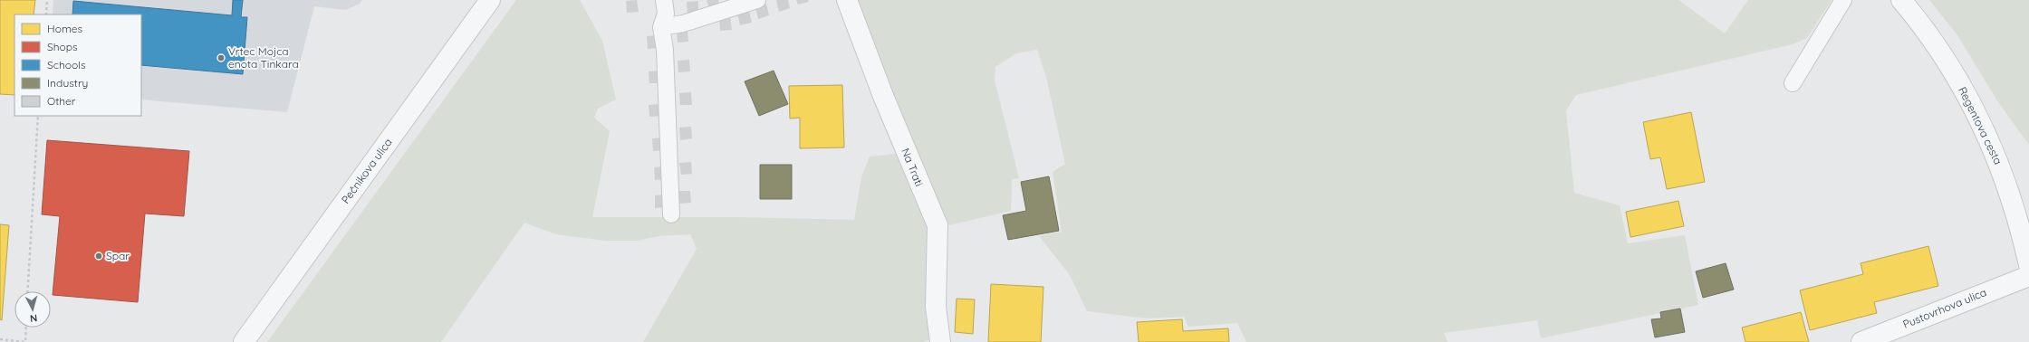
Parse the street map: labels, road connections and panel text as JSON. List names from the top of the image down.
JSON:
{
  "streets": {
    "street": [
      "Regentova cesta",
      "Na Trati",
      "Pečnikova ulica",
      "Pustovrhova ulica"
    ]
  },
  "places": ["Vrtec Mojca enota Tinkara", "Spar"],
  "legend": [
    "Homes",
    "Shops",
    "Schools",
    "Industry",
    "Other"
  ],
  "north": "bottom"
}
